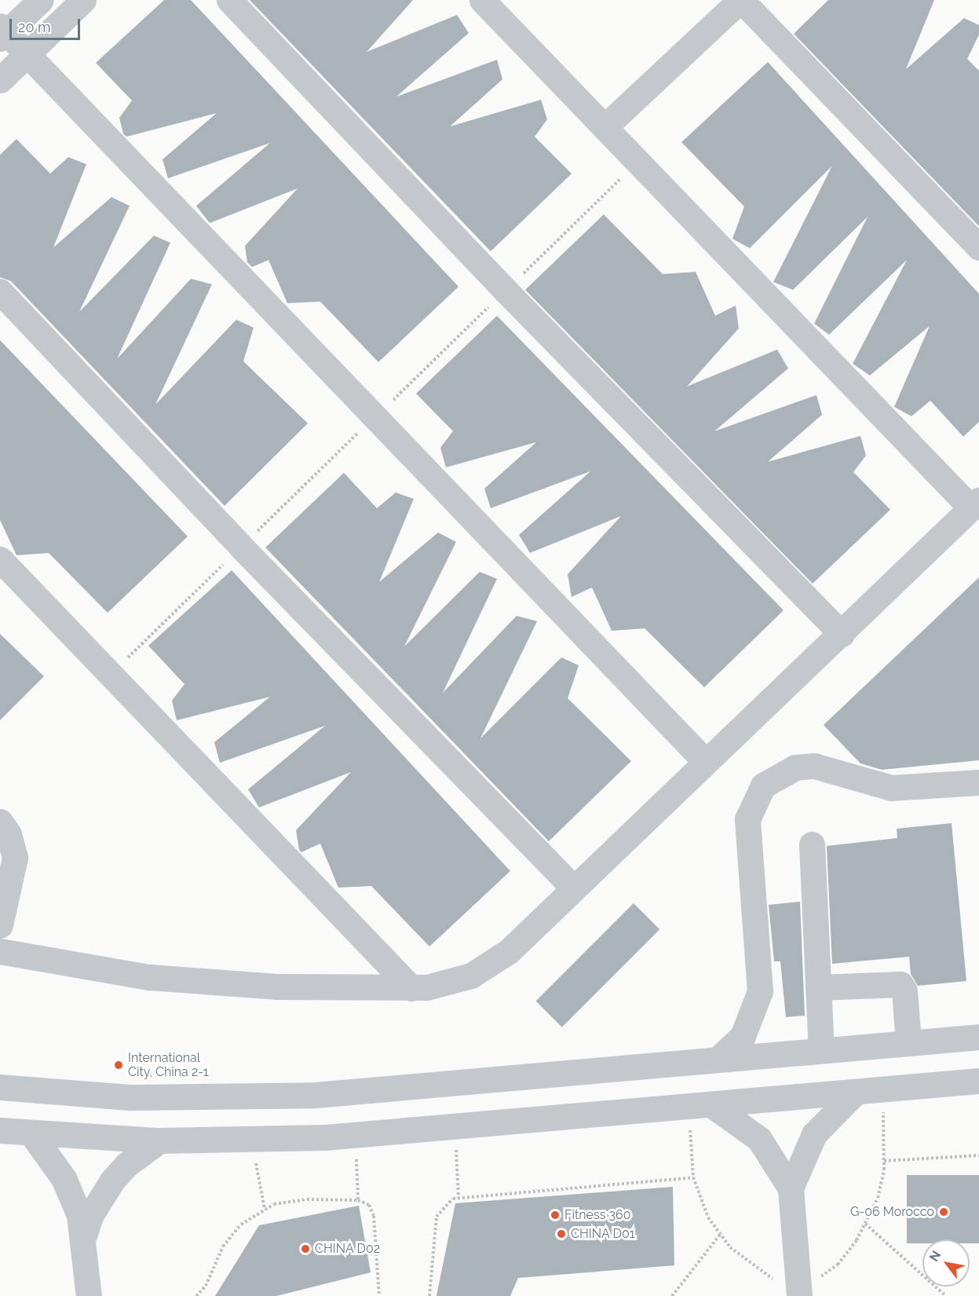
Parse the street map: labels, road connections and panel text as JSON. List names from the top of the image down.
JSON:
{
  "places": [
    "International City, China 2-1",
    "G-06 Morocco",
    "Fitness 360",
    "CHINA D01",
    "CHINA D02"
  ],
  "scale_bar": "20 m",
  "north": "top left"
}
